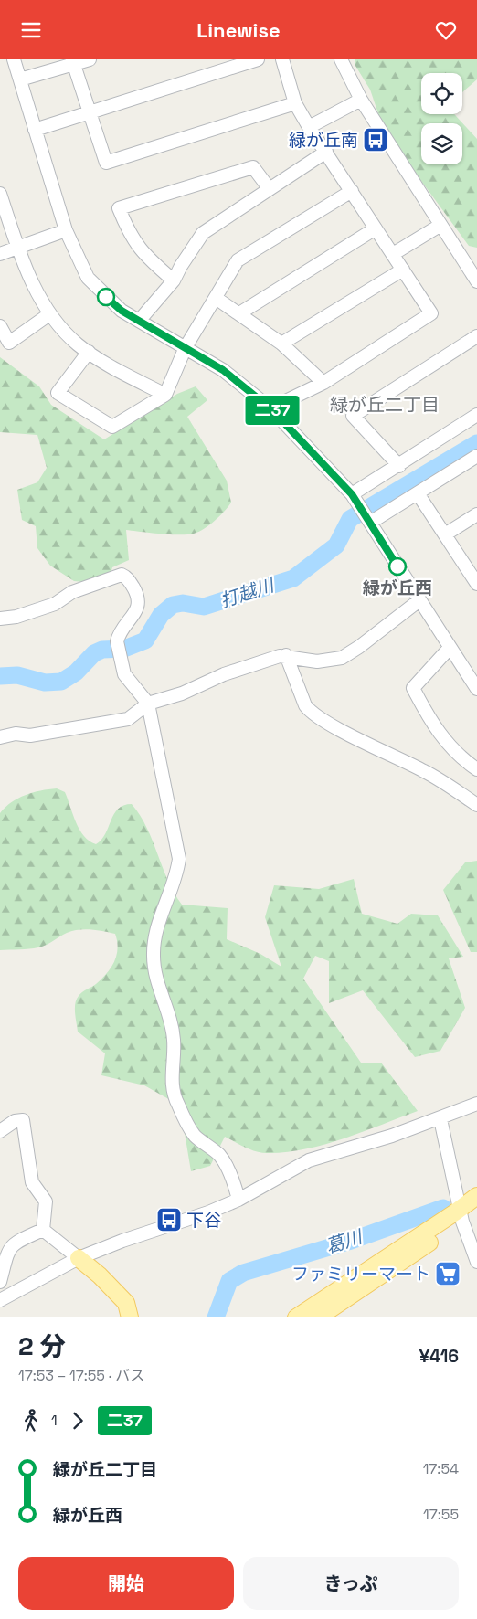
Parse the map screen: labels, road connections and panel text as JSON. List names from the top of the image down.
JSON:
{
  "districts": ["緑が丘二丁目"],
  "water": ["打越川", "葛川"],
  "places": {
    "bus stop": ["緑が丘南", "下谷"],
    "other": ["緑が丘西"],
    "supermarket": ["ファミリーマート"]
  },
  "lines": ["bus line 二37"],
  "page": {
    "header": "Linewise",
    "on_map": "二37",
    "heading": ["2 分", "17:53 – 17:55 · バス", "¥416"],
    "legs": ["1", "二37"],
    "list": [
      {
        "name": "緑が丘二丁目",
        "value": "17:54"
      },
      {
        "name": "緑が丘西",
        "value": "17:55"
      }
    ],
    "buttons": ["開始", "きっぷ"]
  }
}
